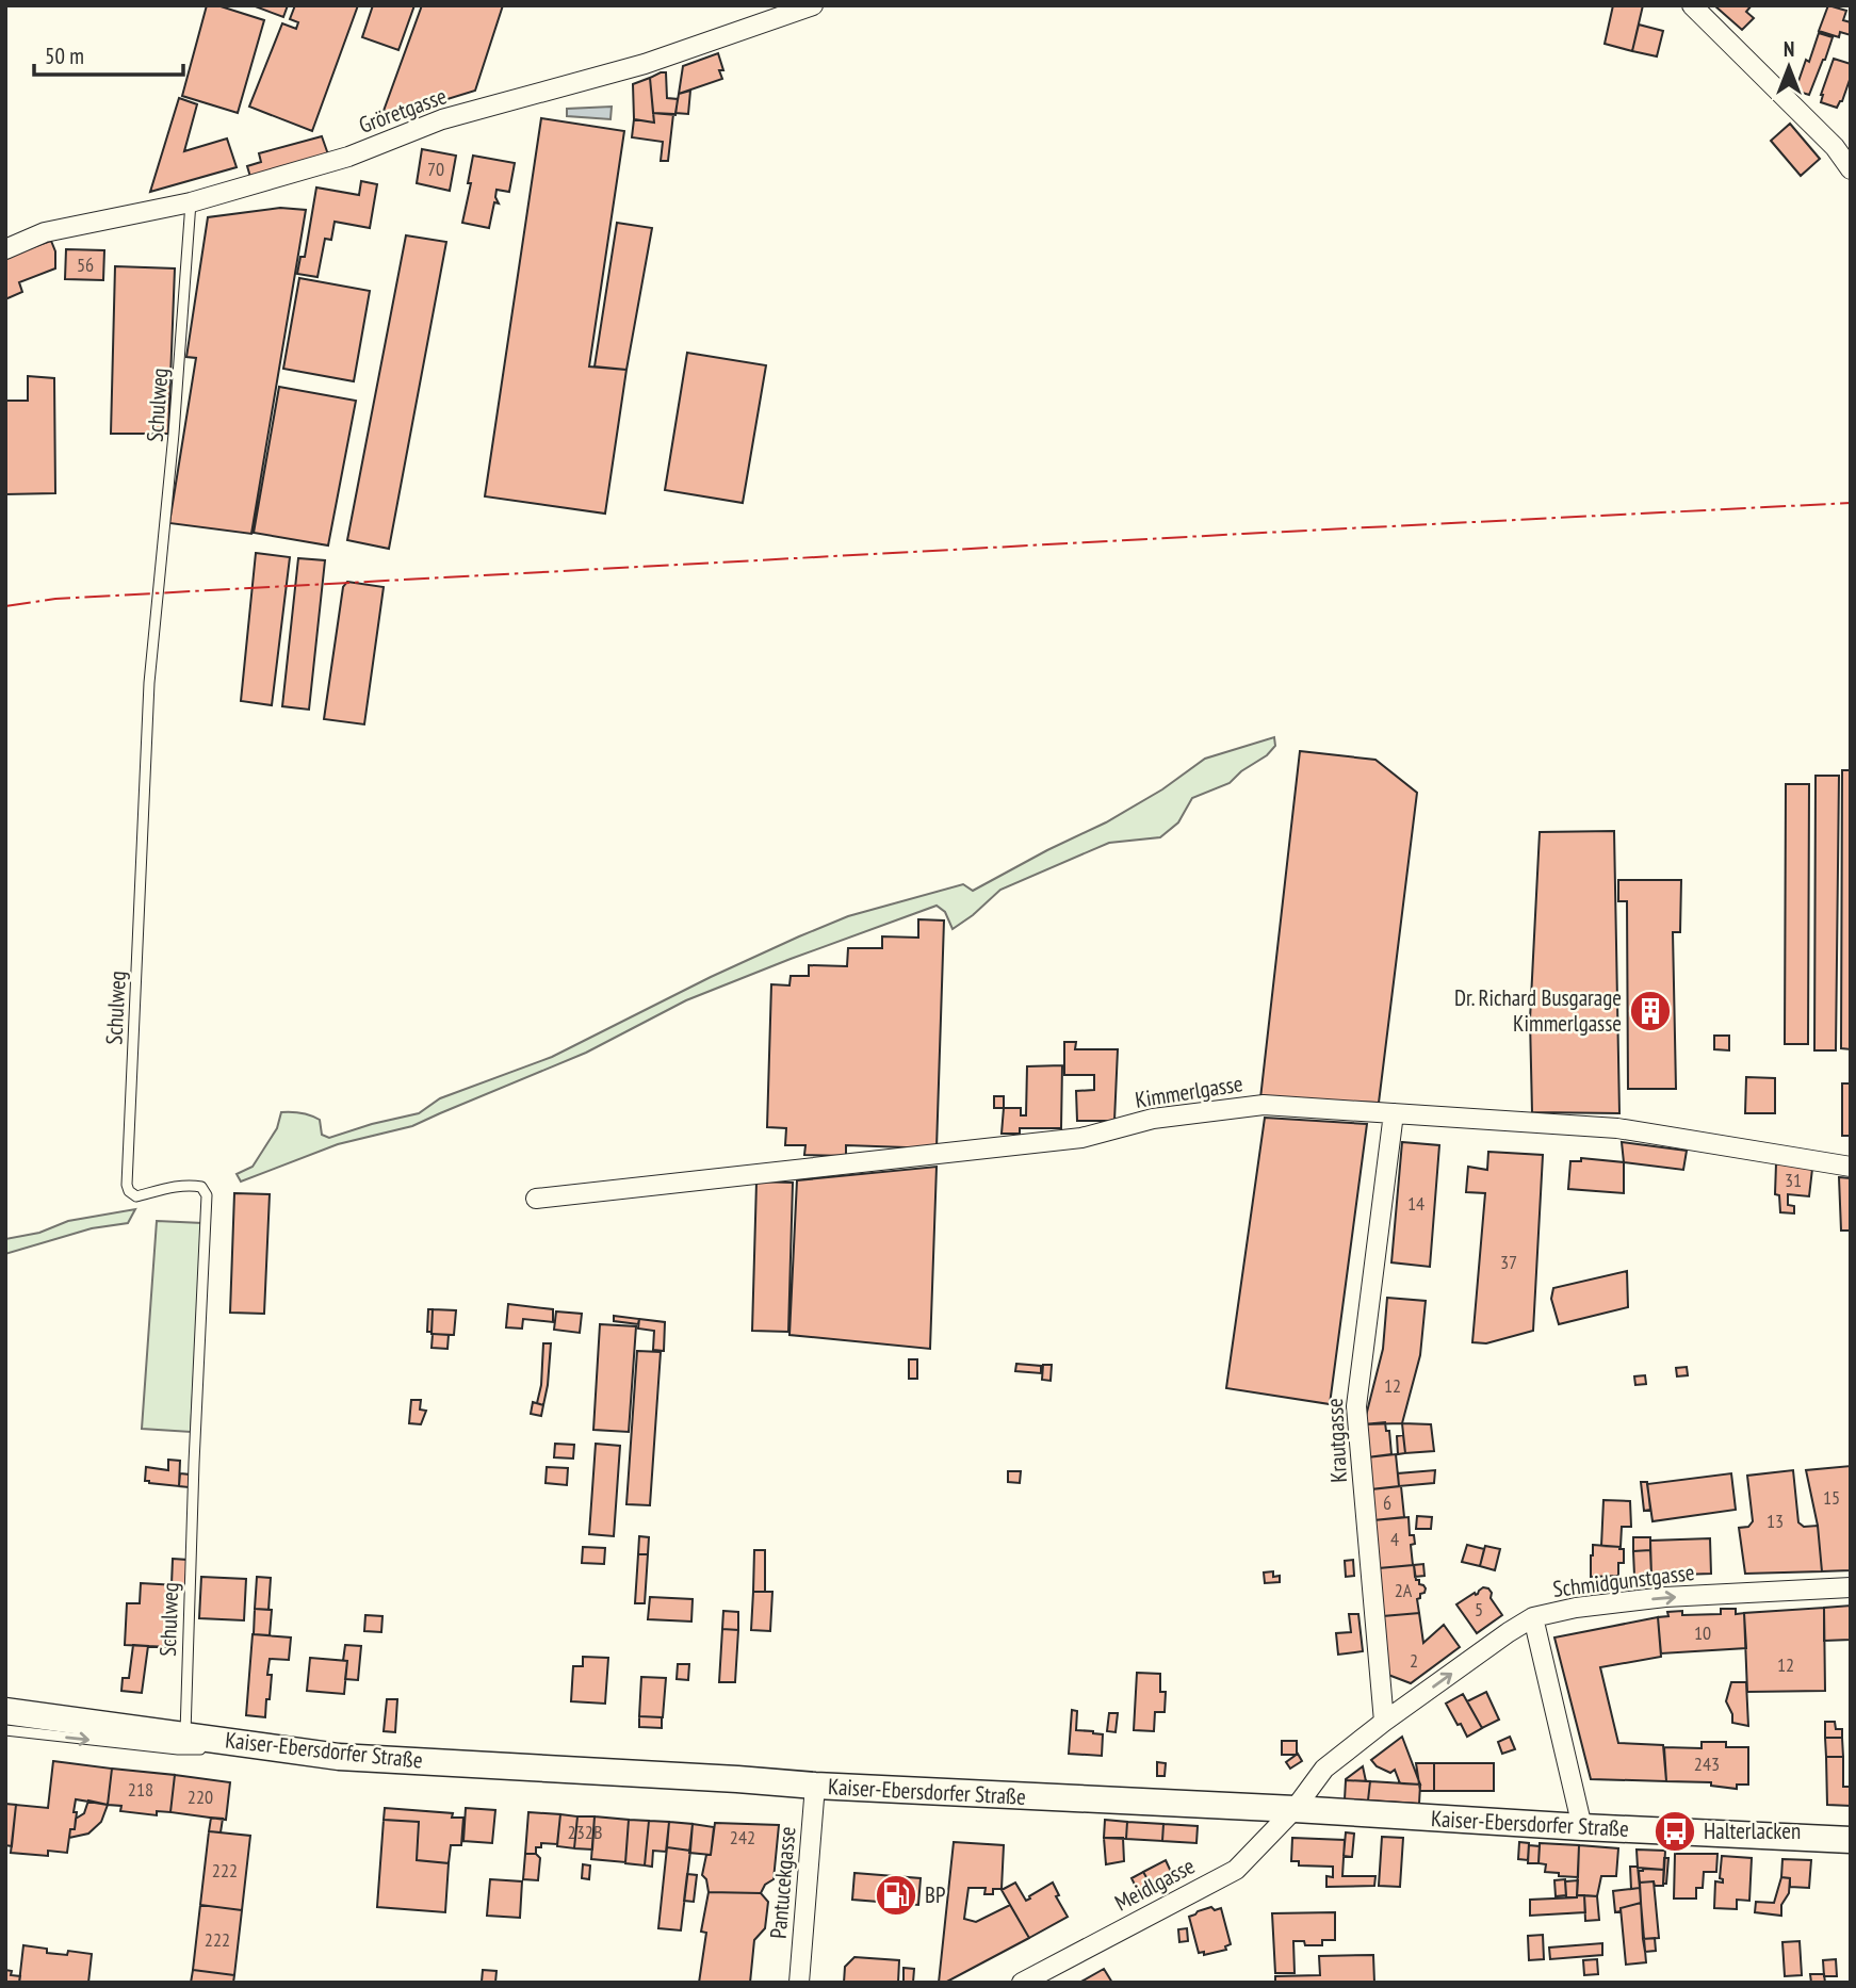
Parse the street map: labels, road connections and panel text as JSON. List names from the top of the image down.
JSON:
{
  "streets": {
    "main road": ["Kaiser-Ebersdorfer Straße"],
    "street": [
      "Gröretgasse",
      "Kimmerlgasse",
      "Krautgasse",
      "Schmidgunstgasse",
      "Pantucekgasse",
      "Meidlgasse"
    ],
    "lane": ["Schulweg"]
  },
  "crossings": [
    ["Gröretgasse", "Schulweg"],
    ["Schulweg", "Kaiser-Ebersdorfer Straße"],
    ["Kimmerlgasse", "Krautgasse"],
    ["Krautgasse", "Schmidgunstgasse"],
    ["Schmidgunstgasse", "Kaiser-Ebersdorfer Straße"],
    ["Schmidgunstgasse", "Meidlgasse"],
    ["Kaiser-Ebersdorfer Straße", "Pantucekgasse"],
    ["Kaiser-Ebersdorfer Straße", "Meidlgasse"]
  ],
  "one_way": ["Schmidgunstgasse"],
  "places": {
    "building": ["Dr. Richard Busgarage Kimmerlgasse"],
    "bus stop": ["Halterlacken"],
    "fuel station": ["BP"]
  },
  "house_numbers": [
    "70",
    "56",
    "31",
    "14",
    "37",
    "12",
    "15",
    "6",
    "13",
    "4",
    "2A",
    "5",
    "10",
    "2",
    "12",
    "243",
    "218",
    "220",
    "232B",
    "242",
    "222",
    "222"
  ],
  "scale_bar": "50 m",
  "north": "top"
}
